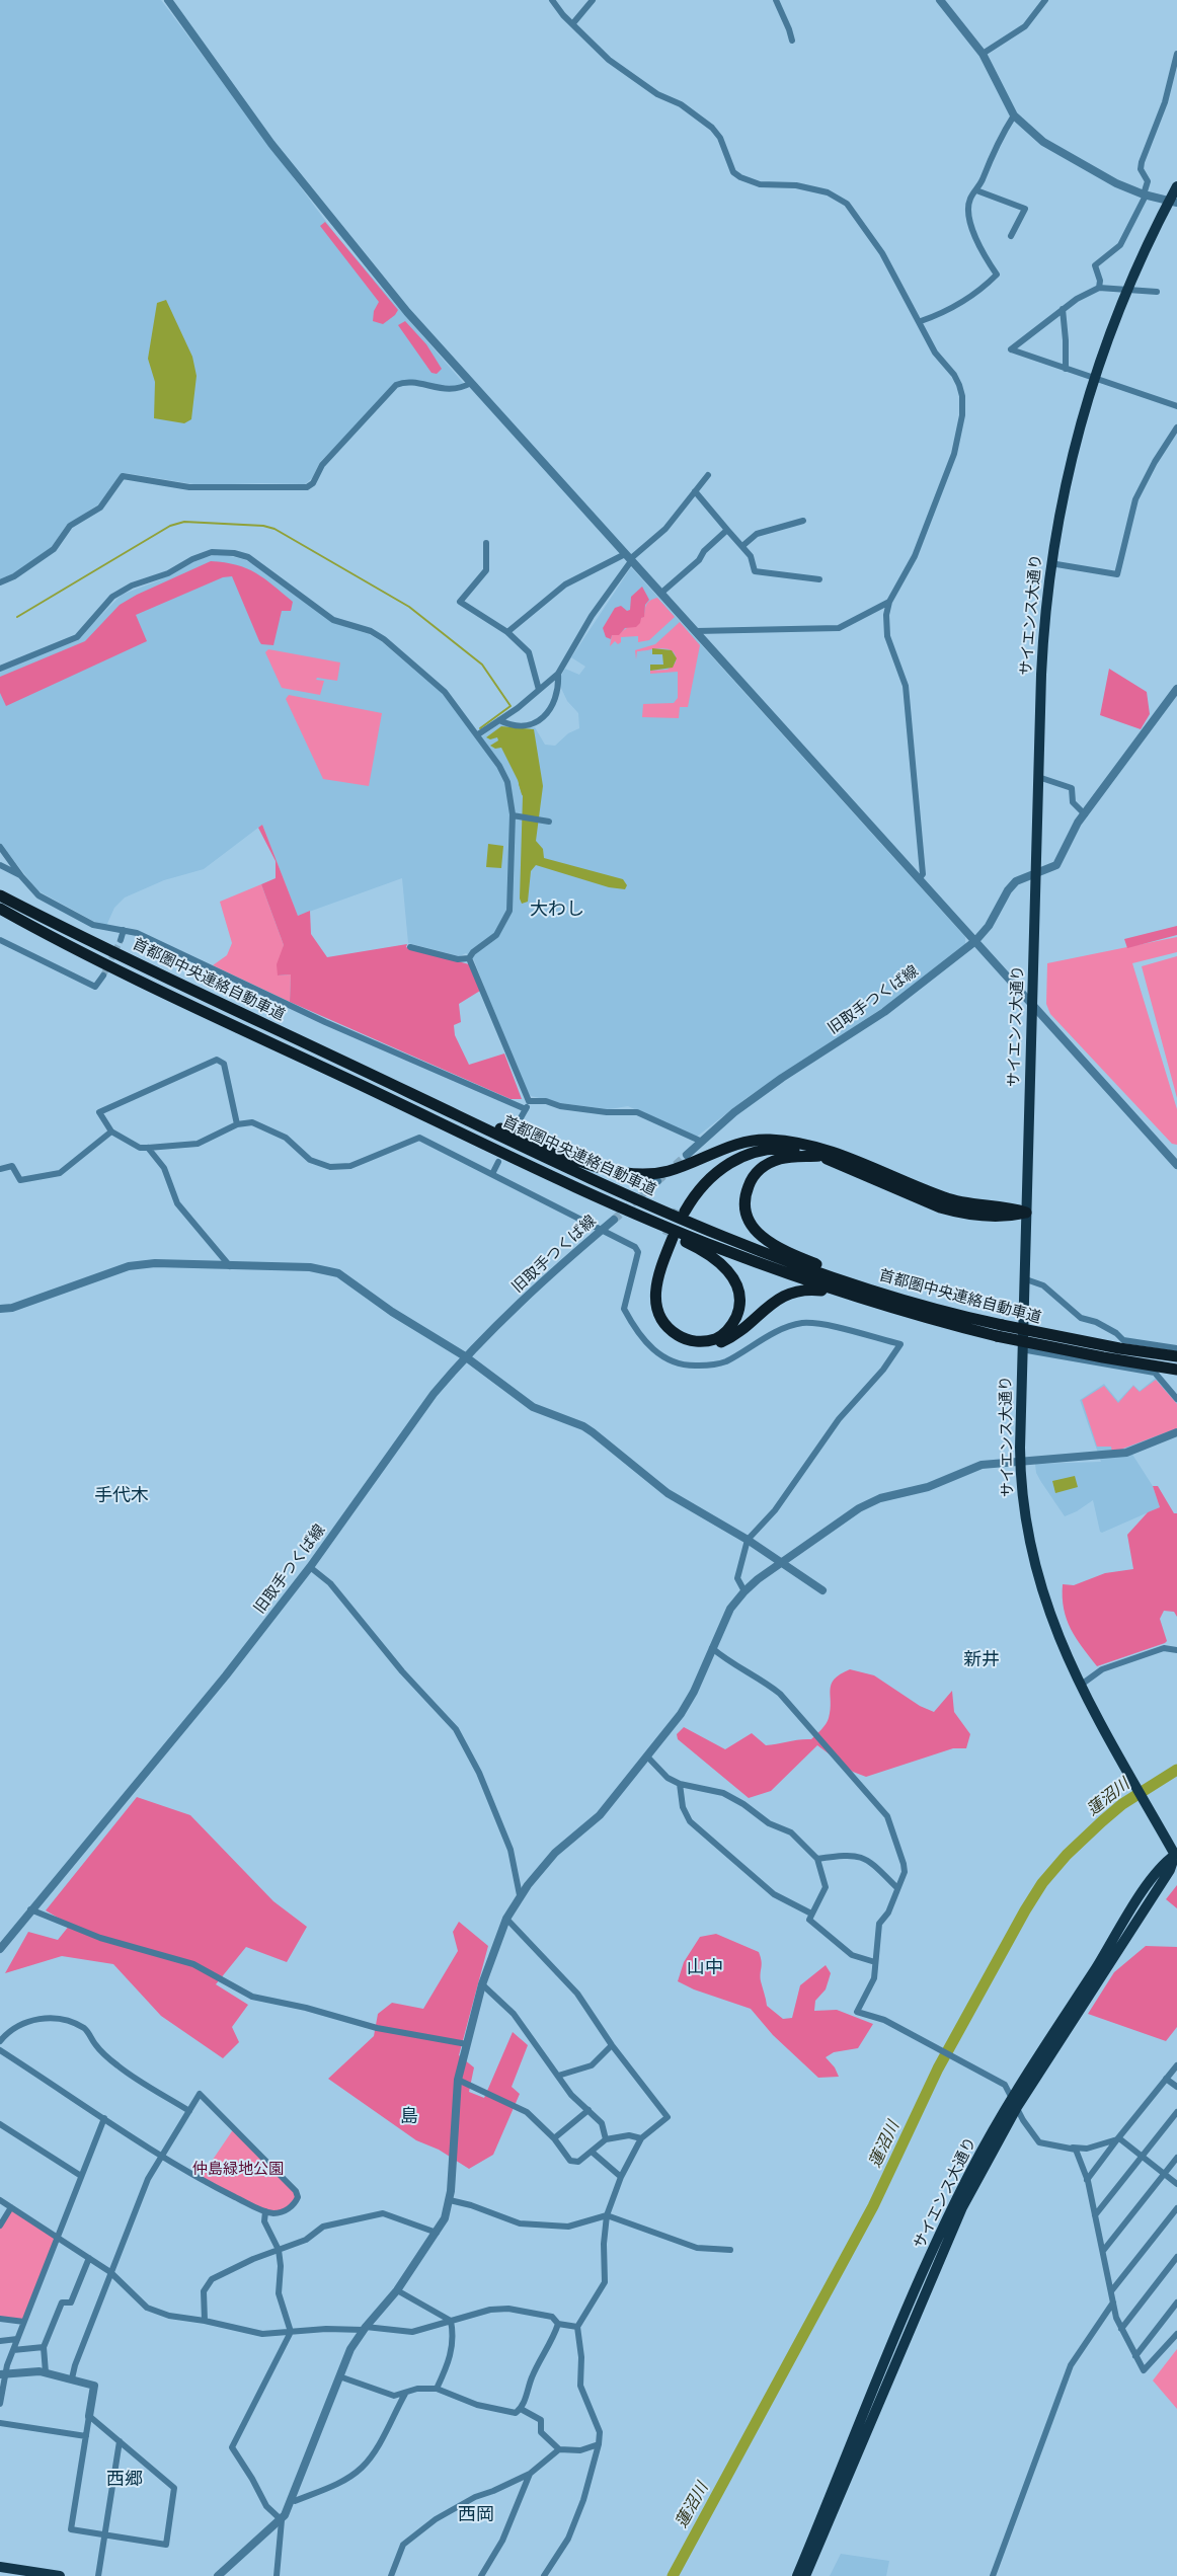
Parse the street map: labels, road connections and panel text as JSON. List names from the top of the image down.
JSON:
{
  "streets": {
    "highway": ["首都圏中央連絡自動車道"],
    "main road": ["サイエンス大通り"],
    "street": ["旧取手つくば線"]
  },
  "crossings": [
    ["サイエンス大通り", "旧取手つくば線"]
  ],
  "districts": [
    "大わし",
    "手代木",
    "新井",
    "山中",
    "島",
    "西郷",
    "西岡"
  ],
  "water": ["蓮沼川"],
  "parks": ["仲島緑地公園"]
}
